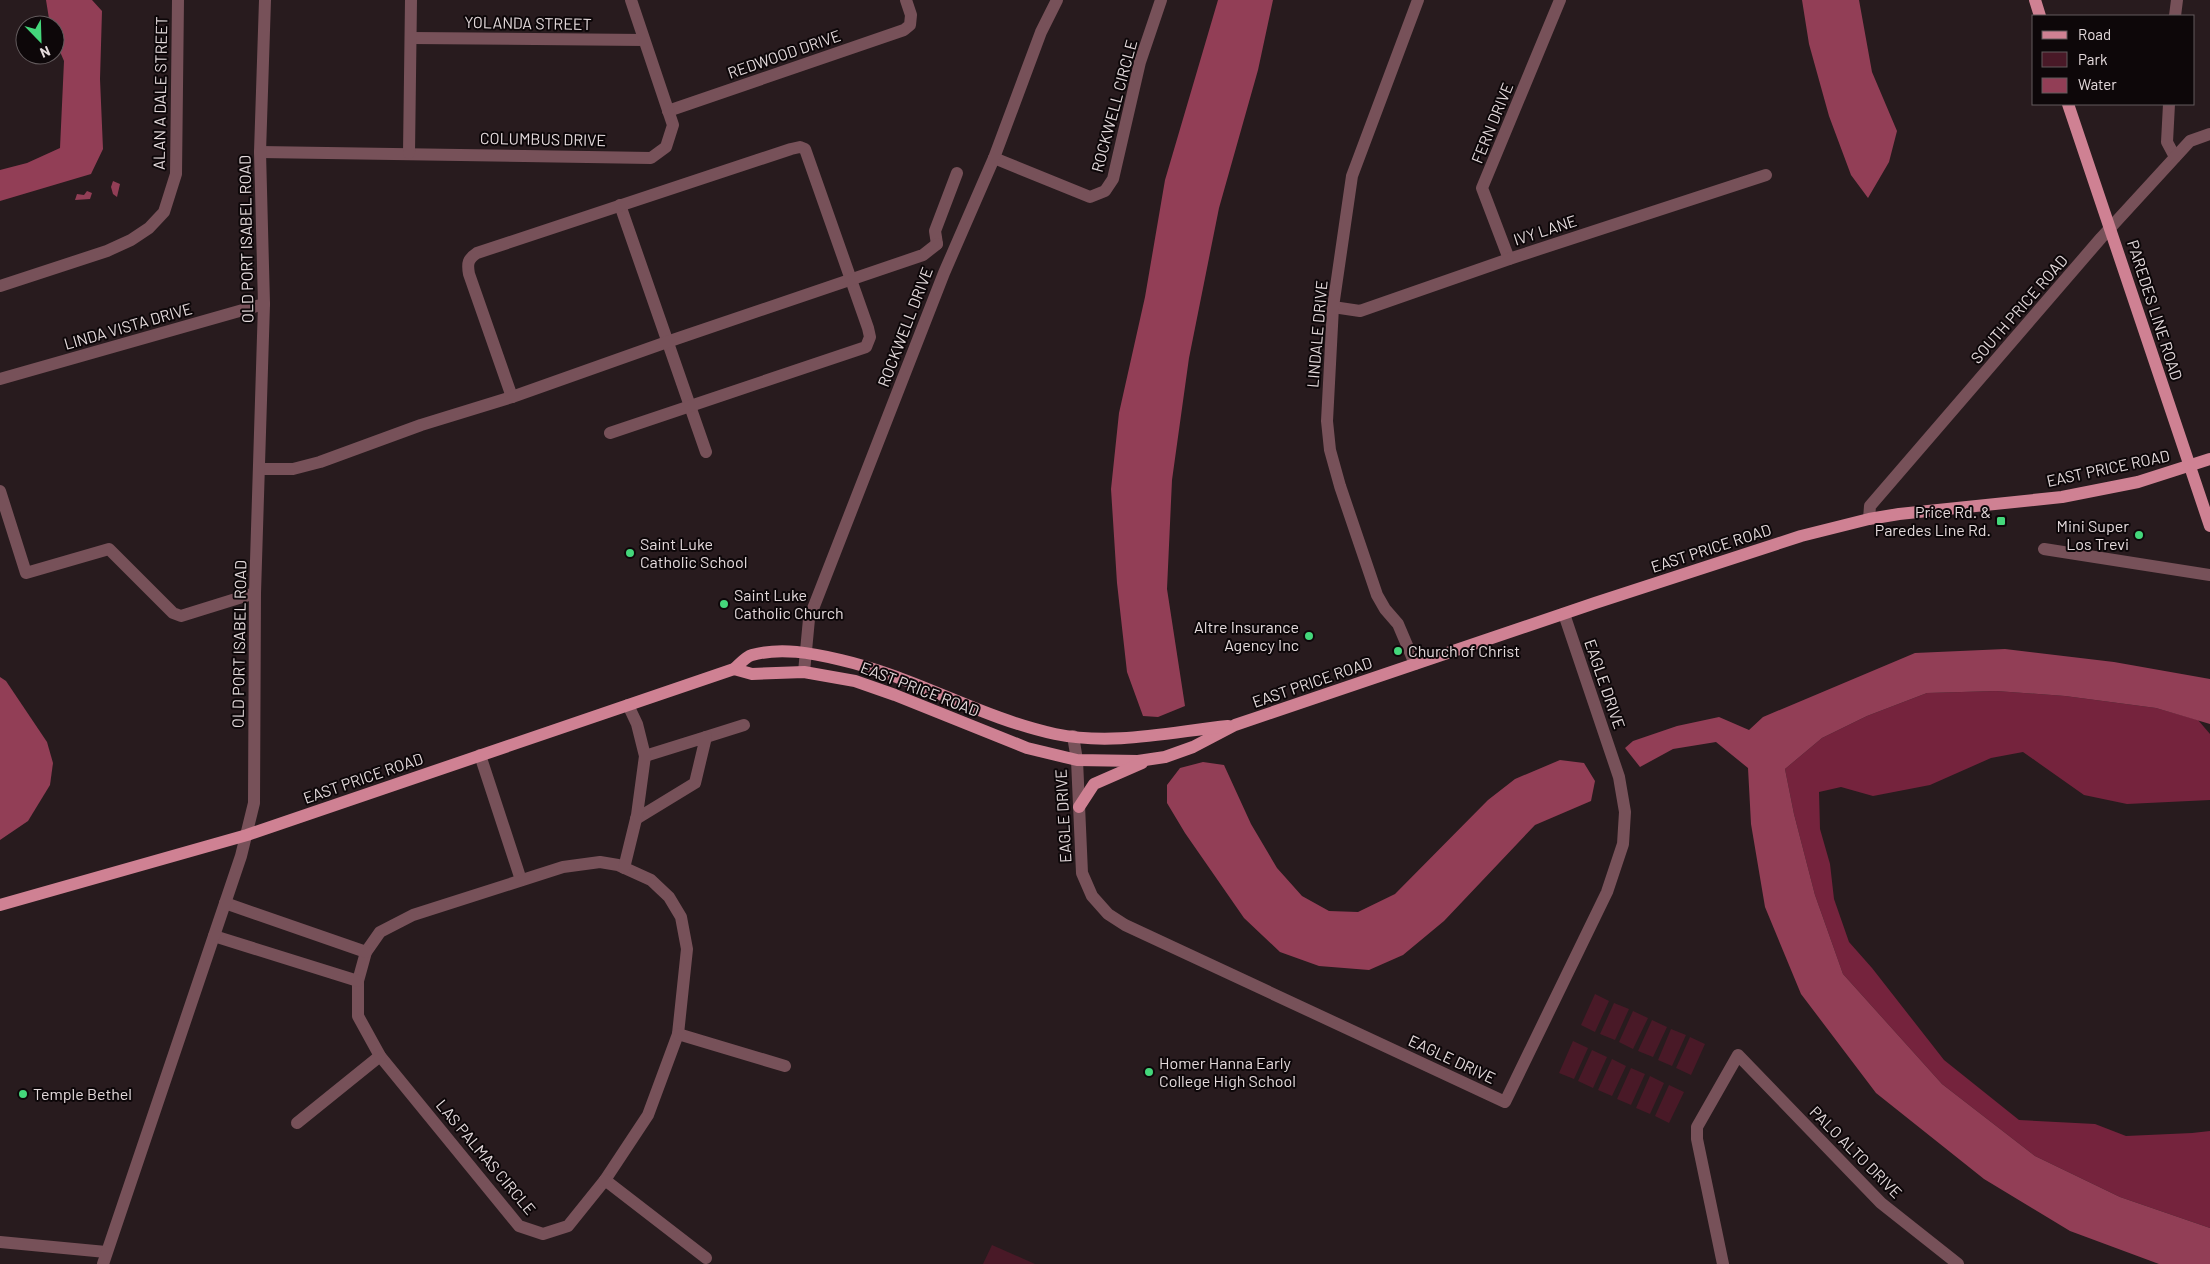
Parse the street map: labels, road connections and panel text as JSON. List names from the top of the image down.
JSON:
{
  "streets": {
    "main road": ["PAREDES LINE ROAD", "EAST PRICE ROAD"],
    "street": [
      "YOLANDA STREET",
      "REDWOOD DRIVE",
      "ALAN A DALE STREET",
      "ROCKWELL CIRCLE",
      "FERN DRIVE",
      "COLUMBUS DRIVE",
      "IVY LANE",
      "OLD PORT ISABEL ROAD",
      "SOUTH PRICE ROAD",
      "LINDA VISTA DRIVE",
      "ROCKWELL DRIVE",
      "LINDALE DRIVE",
      "EAGLE DRIVE",
      "PALO ALTO DRIVE",
      "LAS PALMAS CIRCLE"
    ]
  },
  "crossings": [
    ["YOLANDA STREET", "COLUMBUS DRIVE"],
    ["REDWOOD DRIVE", "COLUMBUS DRIVE"],
    ["ROCKWELL CIRCLE", "ROCKWELL DRIVE"],
    ["FERN DRIVE", "IVY LANE"],
    ["COLUMBUS DRIVE", "OLD PORT ISABEL ROAD"],
    ["IVY LANE", "LINDALE DRIVE"],
    ["OLD PORT ISABEL ROAD", "LINDA VISTA DRIVE"],
    ["OLD PORT ISABEL ROAD", "EAST PRICE ROAD"],
    ["SOUTH PRICE ROAD", "PAREDES LINE ROAD"],
    ["SOUTH PRICE ROAD", "EAST PRICE ROAD"],
    ["PAREDES LINE ROAD", "EAST PRICE ROAD"],
    ["ROCKWELL DRIVE", "EAST PRICE ROAD"],
    ["LINDALE DRIVE", "EAST PRICE ROAD"],
    ["EAST PRICE ROAD", "EAGLE DRIVE"]
  ],
  "places": {
    "transit": ["Price Rd. & Paredes Line Rd."],
    "other": [
      "Mini Super Los Trevi",
      "Saint Luke Catholic School",
      "Saint Luke Catholic Church",
      "Altre Insurance Agency Inc",
      "Church of Christ",
      "Homer Hanna Early College High School",
      "Temple Bethel"
    ]
  },
  "legend": ["Road", "Park", "Water"],
  "north": "bottom right"
}
